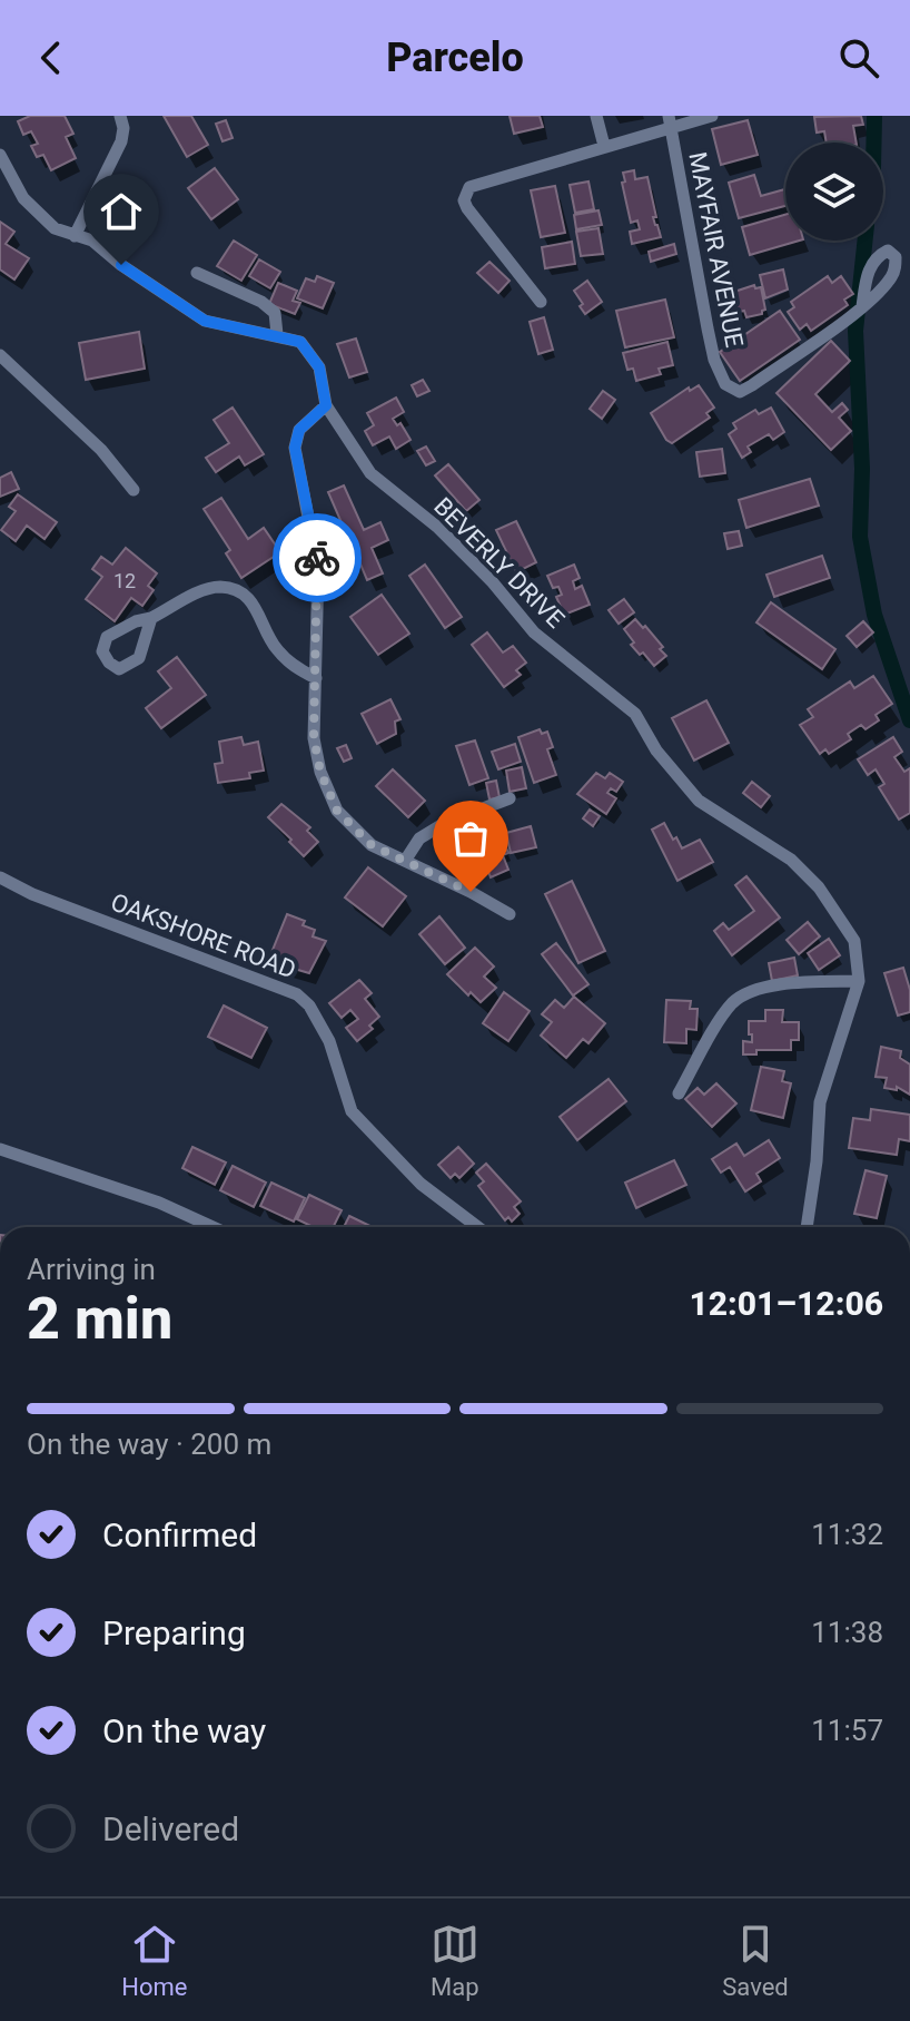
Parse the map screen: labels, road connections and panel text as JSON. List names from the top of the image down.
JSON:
{
  "streets": {
    "street": ["MAYFAIR AVENUE", "BEVERLY DRIVE", "OAKSHORE ROAD"]
  },
  "house_numbers": ["12"],
  "page": {
    "header": "Parcelo",
    "heading": ["2 min", "Arriving in", "12:01–12:06"],
    "bar": "On the way · 200 m",
    "list": [
      ["Confirmed", "11:32"],
      ["Preparing", "11:38"],
      ["On the way", "11:57"],
      "Delivered"
    ],
    "tabs": ["Home", "Map", "Saved"]
  }
}
